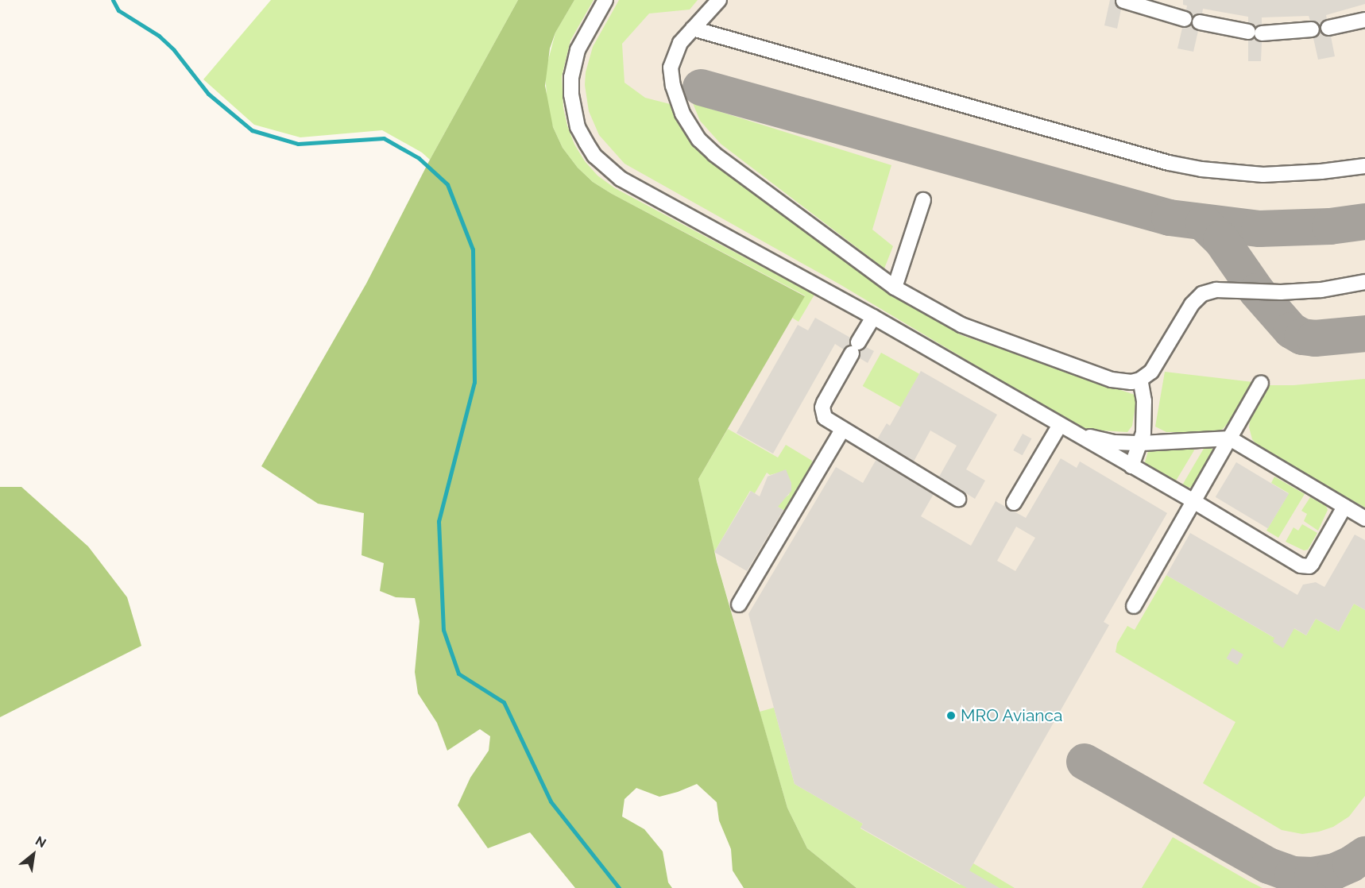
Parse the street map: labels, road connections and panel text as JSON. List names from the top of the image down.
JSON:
{
  "places": ["MRO Avianca"],
  "north": "top right"
}
